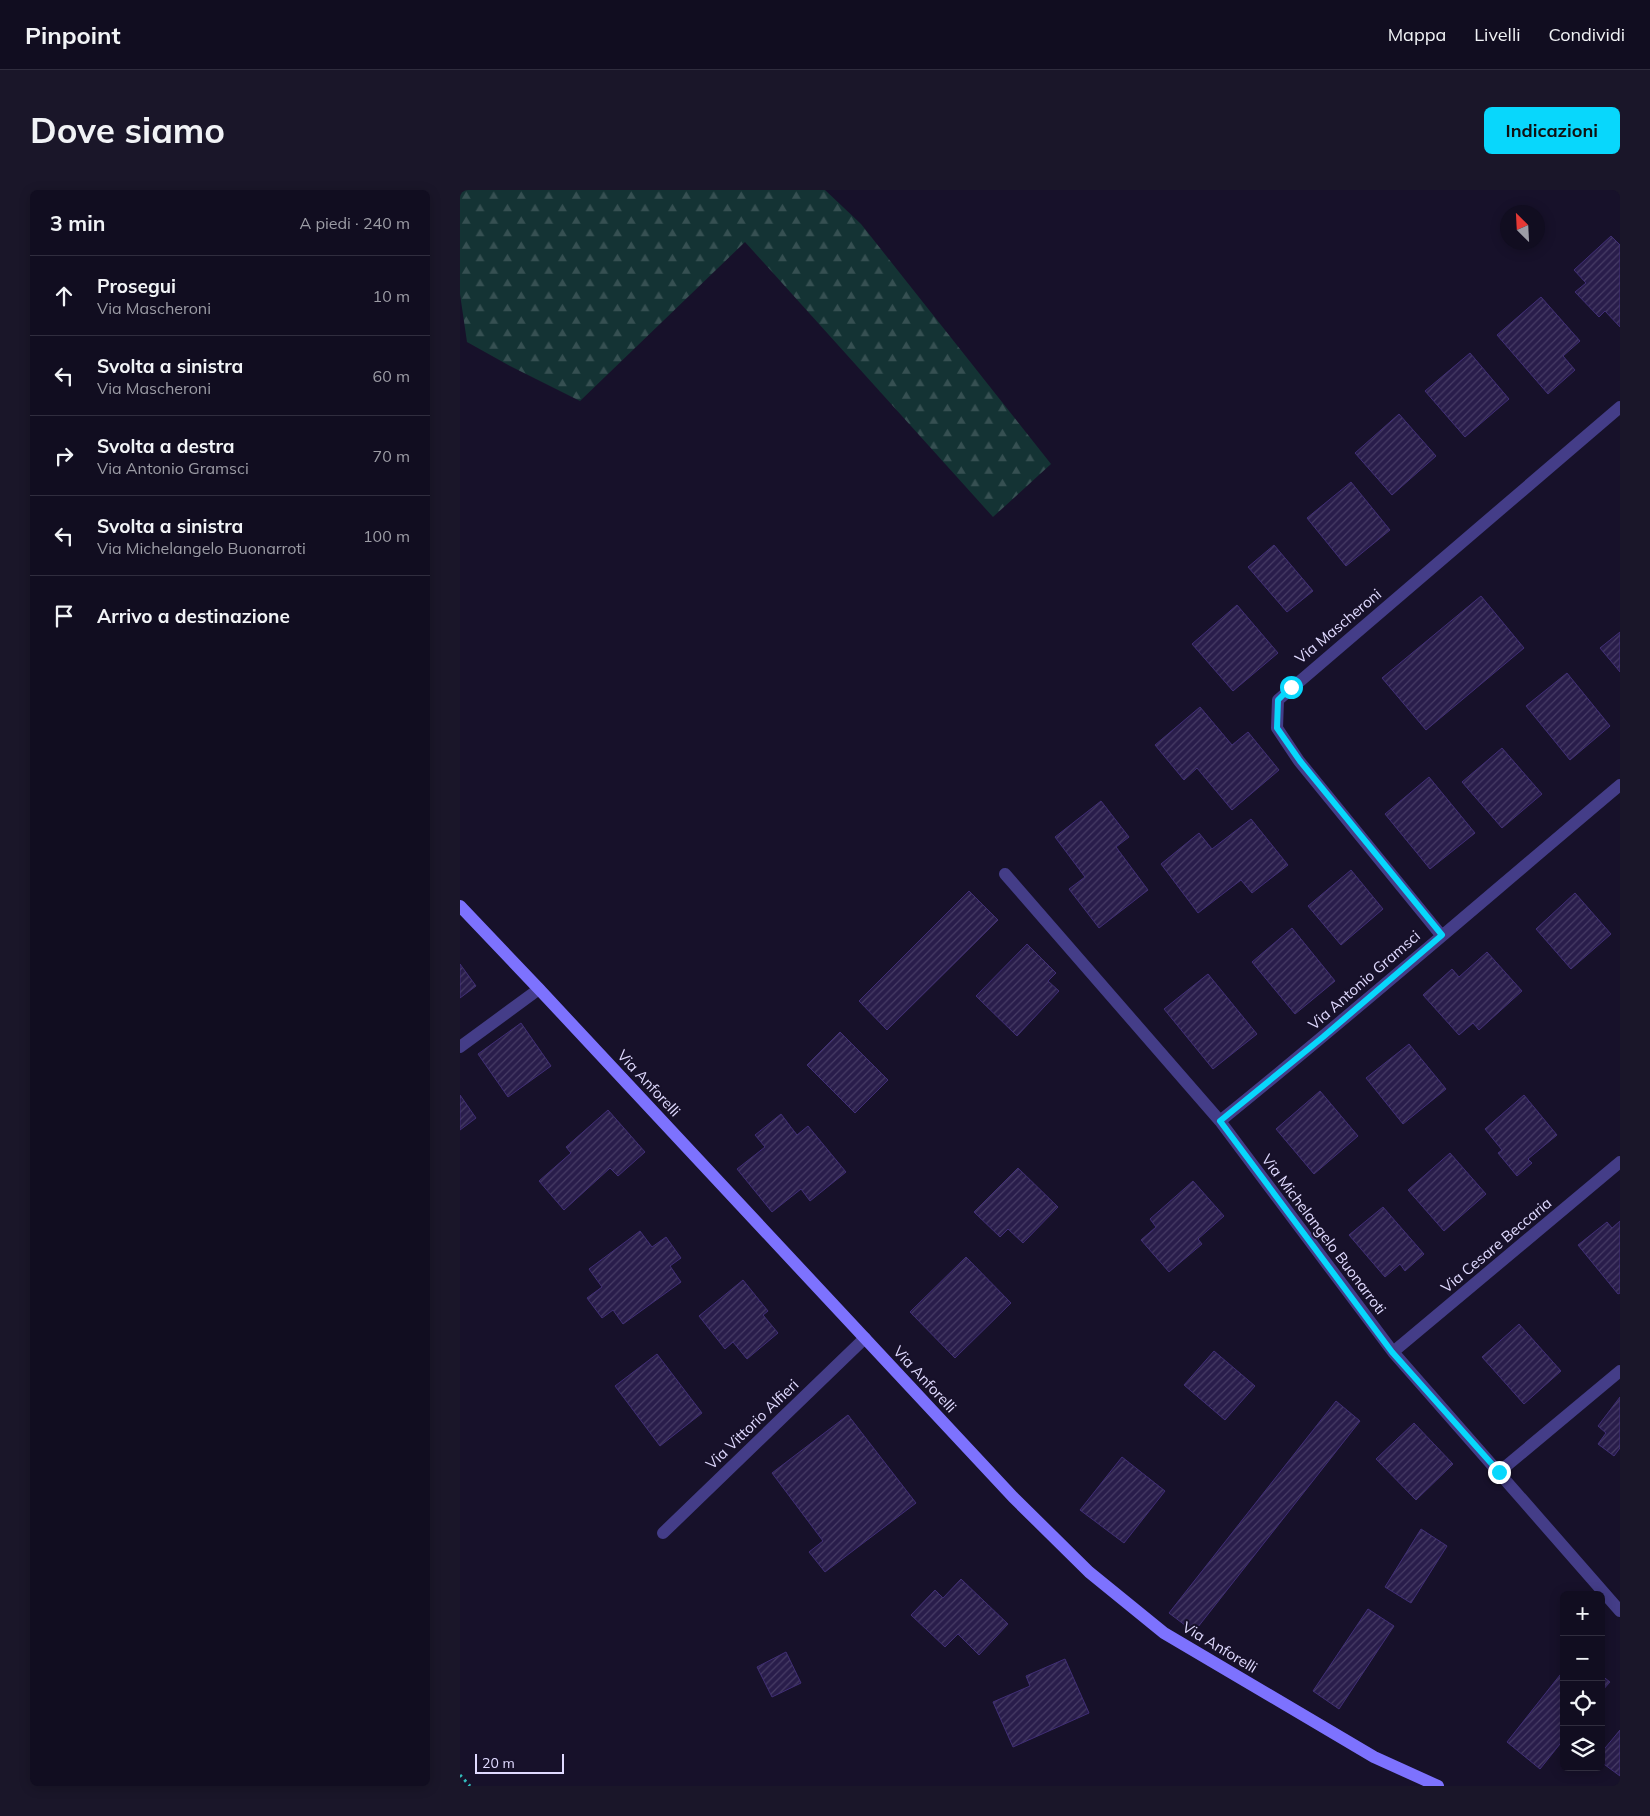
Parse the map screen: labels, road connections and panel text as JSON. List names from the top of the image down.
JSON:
{
  "streets": {
    "street": [
      "Via Mascheroni",
      "Via Antonio Gramsci",
      "Via Anforelli",
      "Via Michelangelo Buonarroti",
      "Via Cesare Beccaria",
      "Via Vittorio Alfieri"
    ]
  },
  "crossings": [
    ["Via Mascheroni", "Via Antonio Gramsci"],
    ["Via Antonio Gramsci", "Via Michelangelo Buonarroti"],
    ["Via Anforelli", "Via Vittorio Alfieri"],
    ["Via Michelangelo Buonarroti", "Via Cesare Beccaria"]
  ],
  "scale_bar": "20 m",
  "north": "top left",
  "page": {
    "header": "Pinpoint",
    "nav": ["Mappa", "Livelli", "Condividi"],
    "buttons": "Indicazioni",
    "title": "Dove siamo",
    "heading": ["3 min", "A piedi · 240 m"],
    "list": [
      ["Prosegui", "Via Mascheroni", "10 m"],
      ["Svolta a sinistra", "Via Mascheroni", "60 m"],
      ["Svolta a destra", "Via Antonio Gramsci", "70 m"],
      ["Svolta a sinistra", "Via Michelangelo Buonarroti", "100 m"],
      "Arrivo a destinazione"
    ],
    "map_buttons": ["+", "−"],
    "scale": "20 m"
  }
}
